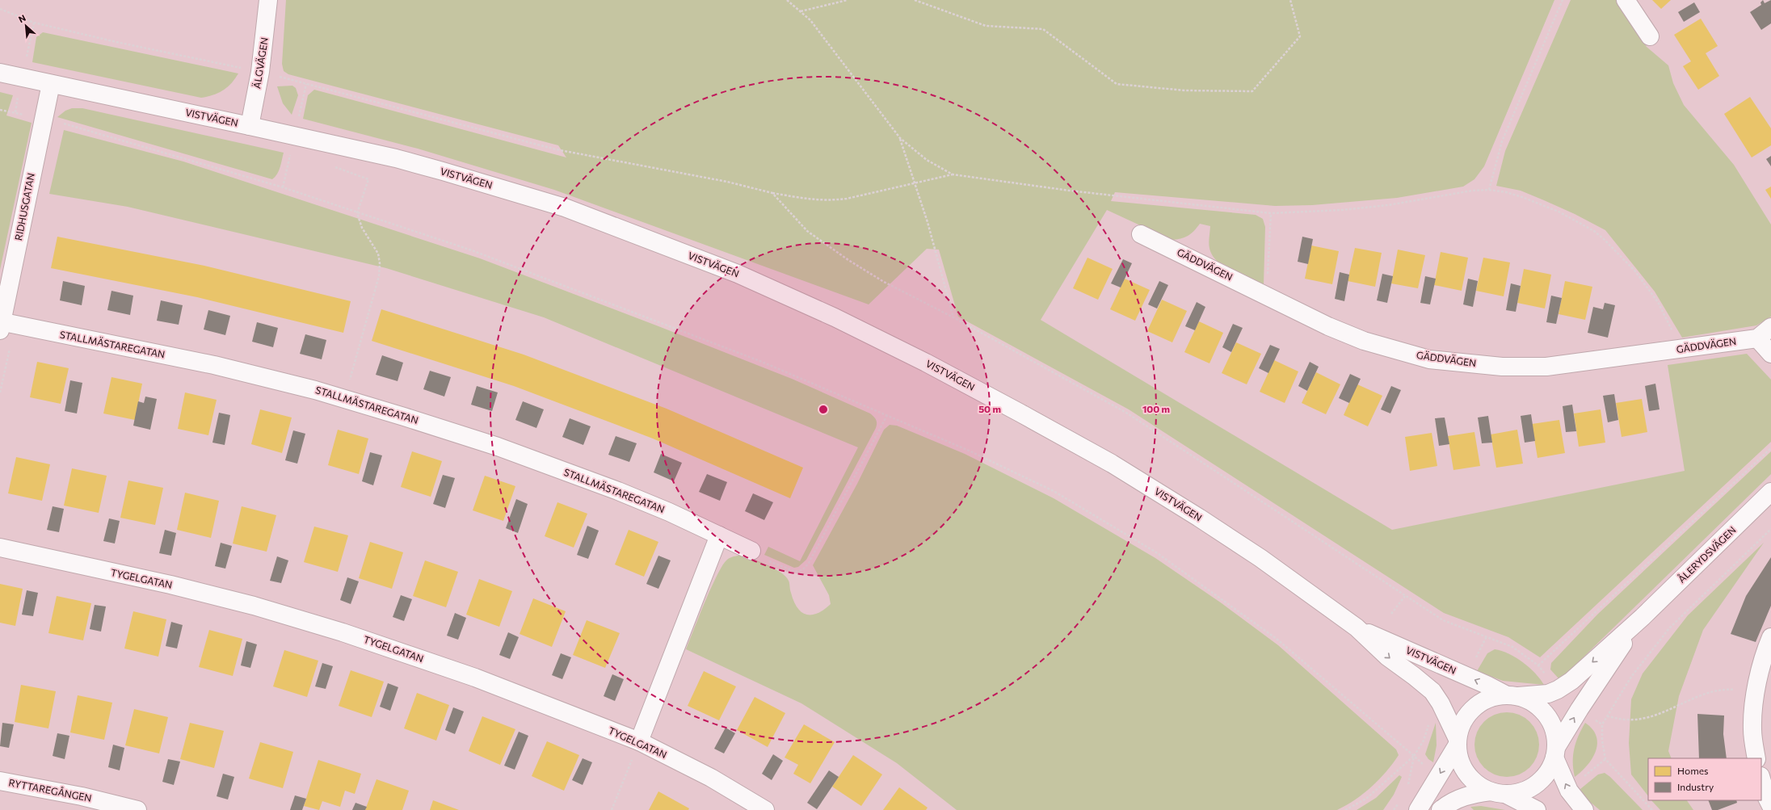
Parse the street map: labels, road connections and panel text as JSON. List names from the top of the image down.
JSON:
{
  "streets": {
    "street": [
      "ÄLGVÄGEN",
      "VISTVÄGEN",
      "RIDHUSGATAN",
      "GÄDDVÄGEN",
      "STALLMÄSTAREGATAN",
      "ÅLERYDSVÄGEN",
      "TYGELGATAN",
      "RYTTAREGÅNGEN"
    ]
  },
  "crossings": [
    ["ÄLGVÄGEN", "VISTVÄGEN"],
    ["VISTVÄGEN", "RIDHUSGATAN"],
    ["VISTVÄGEN", "ÅLERYDSVÄGEN"],
    ["RIDHUSGATAN", "STALLMÄSTAREGATAN"]
  ],
  "legend": ["Homes", "Industry"],
  "north": "top left",
  "rings": ["50 m", "100 m"]
}
